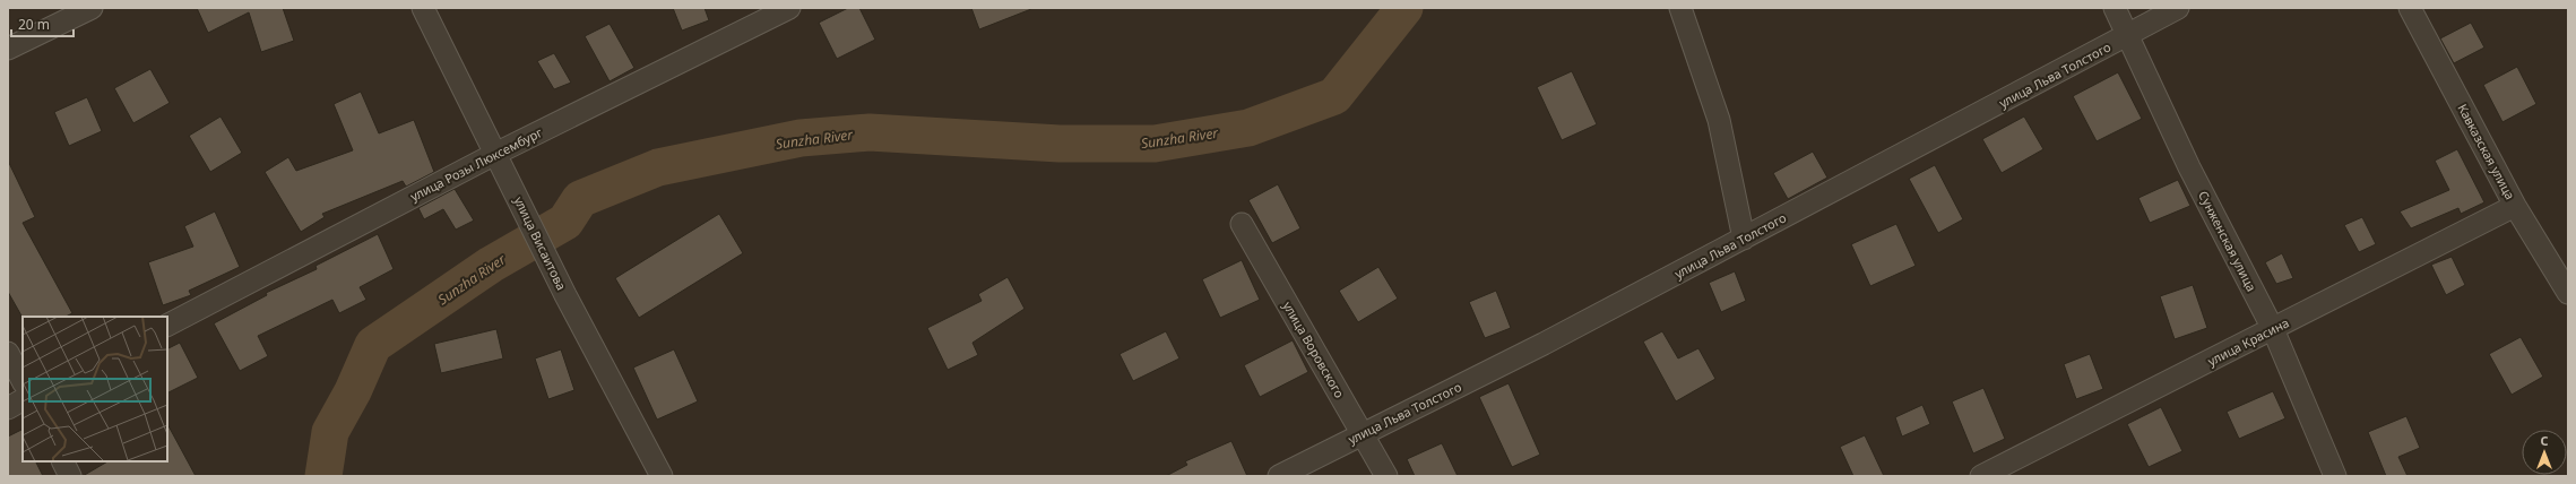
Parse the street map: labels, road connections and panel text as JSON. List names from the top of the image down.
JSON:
{
  "streets": {
    "street": [
      "улица Льва Толстого",
      "Кавказская улица",
      "улица Розы Люксембург",
      "Сунженская улица",
      "улица Висаитова",
      "улица Красина",
      "улица Воровского"
    ]
  },
  "crossings": [
    ["улица Льва Толстого", "Сунженская улица"],
    ["улица Льва Толстого", "улица Воровского"],
    ["Кавказская улица", "улица Красина"],
    ["улица Розы Люксембург", "улица Висаитова"],
    ["Сунженская улица", "улица Красина"]
  ],
  "water": ["Sunzha River"],
  "scale_bar": "20 m",
  "north": "top"
}
